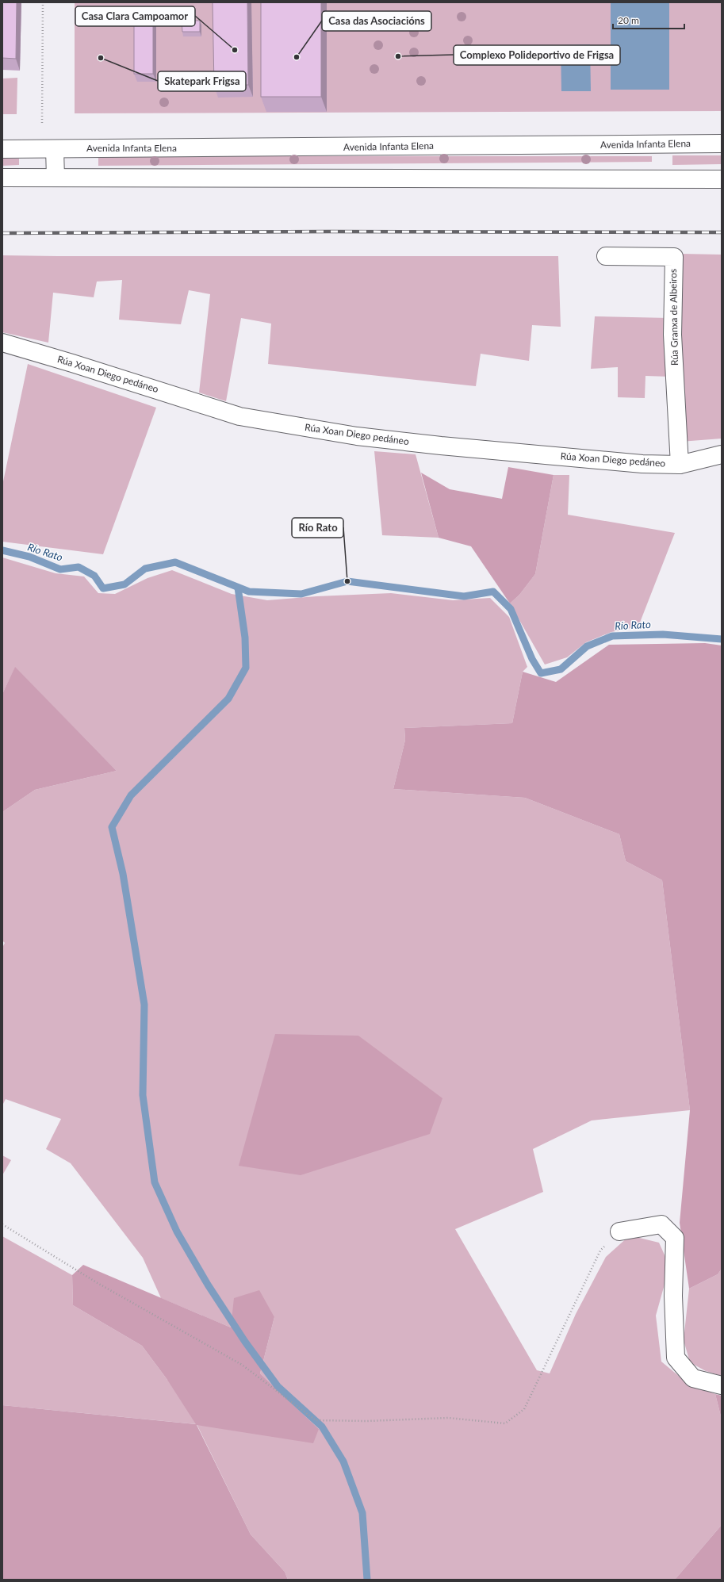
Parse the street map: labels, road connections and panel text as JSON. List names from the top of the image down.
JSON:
{
  "streets": {
    "street": ["Avenida Infanta Elena", "Rúa Granxa de Albeiros", "Rúa Xoan Diego pedáneo"]
  },
  "crossings": [
    ["Rúa Granxa de Albeiros", "Rúa Xoan Diego pedáneo"]
  ],
  "water": ["Río Rato"],
  "places": [
    "Casa Clara Campoamor",
    "Complexo Polideportivo de Frigsa",
    "Casa das Asociacións",
    "Skatepark Frigsa",
    "Río Rato"
  ],
  "scale_bar": "20 m"
}
